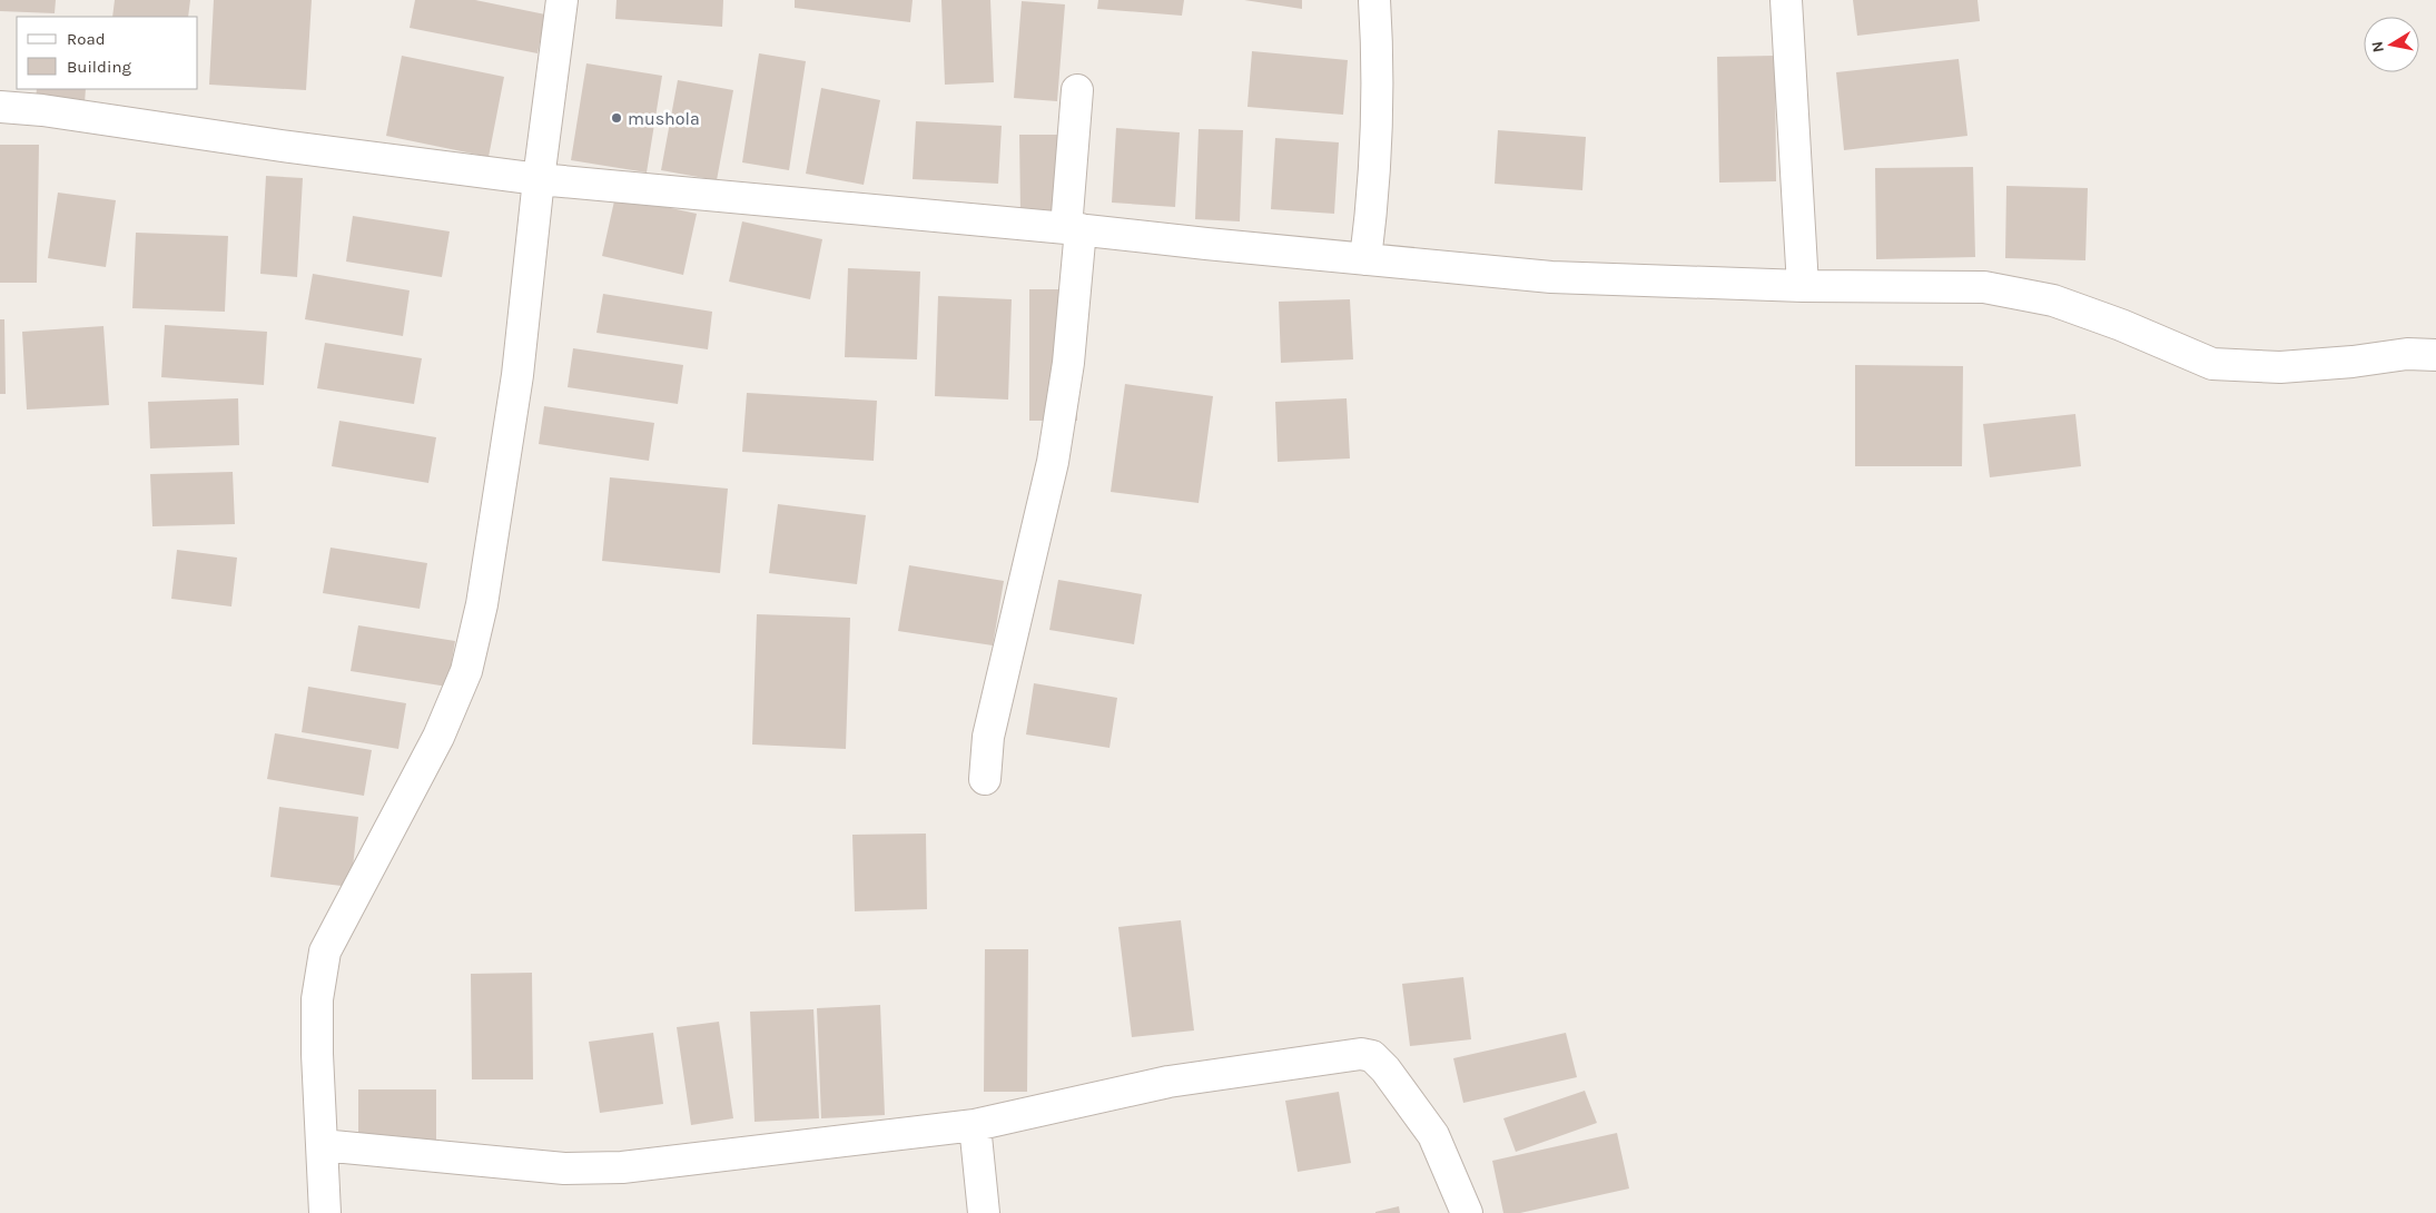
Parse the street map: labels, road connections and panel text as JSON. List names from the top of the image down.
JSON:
{
  "places": ["mushola"],
  "legend": ["Road", "Building"],
  "north": "left"
}
